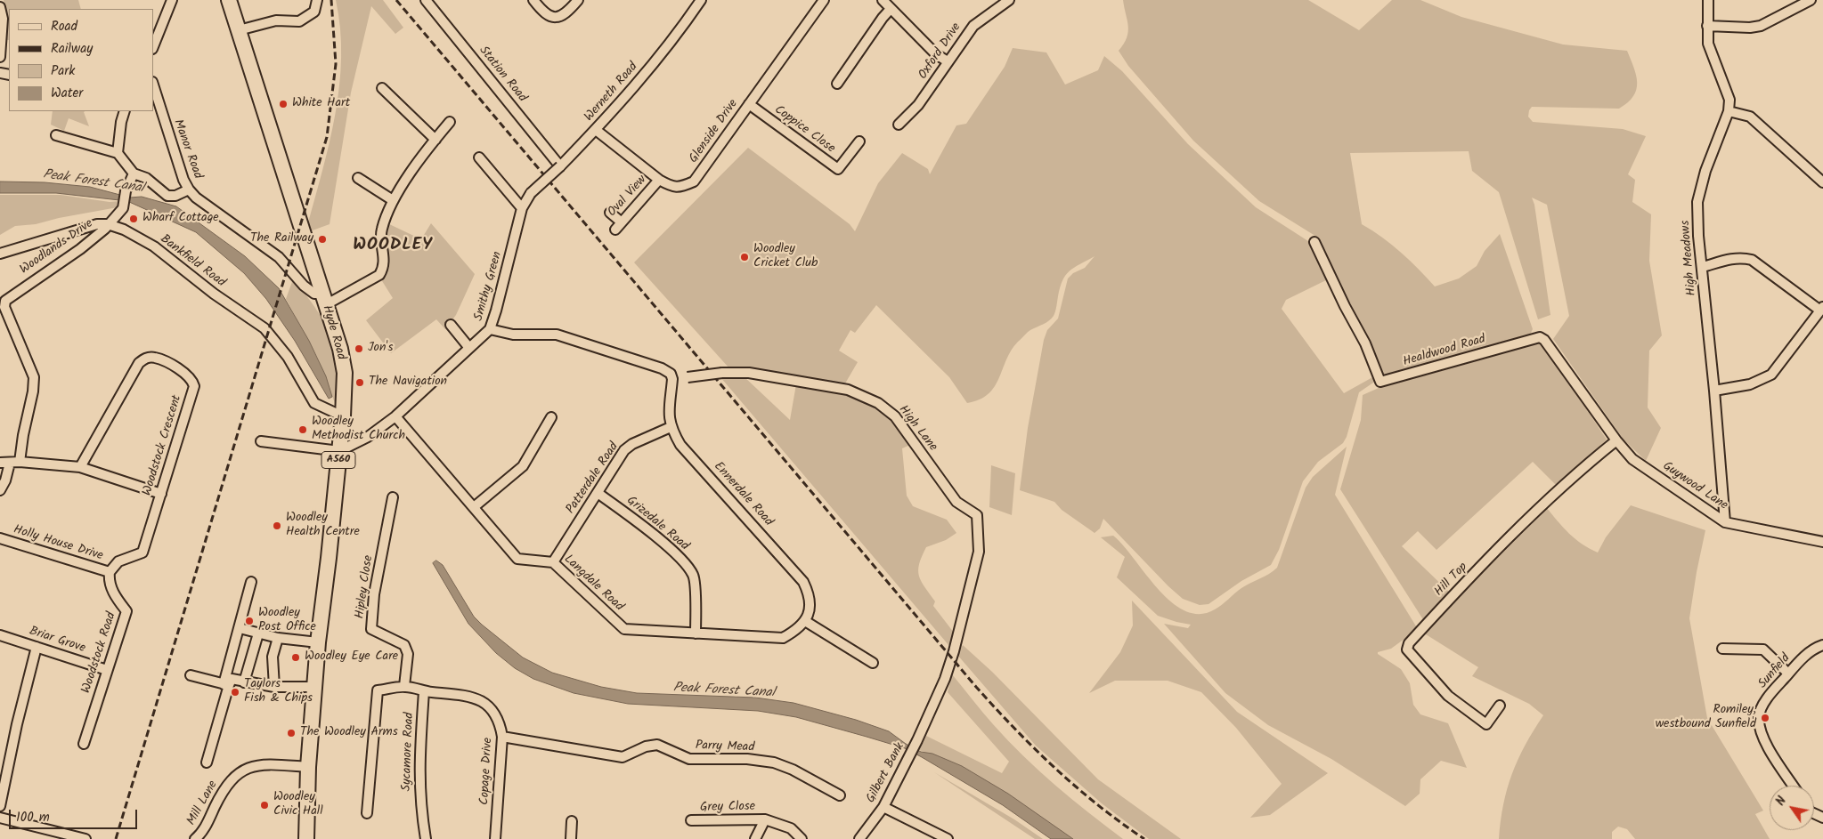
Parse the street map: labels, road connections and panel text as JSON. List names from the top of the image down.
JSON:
{
  "streets": {
    "main road": ["Hyde Road", "A560"],
    "street": [
      "Oxford Drive",
      "Station Road",
      "Werneth Road",
      "Coppice Close",
      "Glenside Drive",
      "Manor Road",
      "Oval View",
      "Woodlands Drive",
      "High Meadows",
      "Bankfield Road",
      "Smithy Green",
      "Healdwood Road",
      "High Lane",
      "Woodstock Crescent",
      "Patterdale Road",
      "Guywood Lane",
      "Ennerdale Road",
      "Grizedale Road",
      "Holly House Drive",
      "Hill Top",
      "Langdale Road",
      "Hipley Close",
      "Briar Grove",
      "Woodstock Road",
      "Sunfield",
      "Parry Mead",
      "Sycamore Road",
      "Copage Drive",
      "Gilbert Bank",
      "Mill Lane",
      "Grey Close"
    ]
  },
  "crossings": [
    ["Station Road", "Werneth Road"],
    ["Werneth Road", "Glenside Drive"],
    ["Werneth Road", "Smithy Green"],
    ["Coppice Close", "Glenside Drive"],
    ["Glenside Drive", "Oval View"],
    ["Manor Road", "Hyde Road"],
    ["Woodlands Drive", "Bankfield Road"],
    ["High Meadows", "Guywood Lane"],
    ["Bankfield Road", "Hyde Road"],
    ["Smithy Green", "Hyde Road"],
    ["Smithy Green", "Langdale Road"],
    ["Hyde Road", "Mill Lane"],
    ["Healdwood Road", "Guywood Lane"],
    ["Healdwood Road", "Hill Top"],
    ["High Lane", "Ennerdale Road"],
    ["High Lane", "Gilbert Bank"],
    ["Woodstock Crescent", "Holly House Drive"],
    ["Woodstock Crescent", "Woodstock Road"],
    ["Patterdale Road", "Ennerdale Road"],
    ["Patterdale Road", "Grizedale Road"],
    ["Patterdale Road", "Langdale Road"],
    ["Guywood Lane", "Hill Top"],
    ["Ennerdale Road", "Langdale Road"],
    ["Grizedale Road", "Langdale Road"],
    ["Holly House Drive", "Woodstock Road"],
    ["Hipley Close", "Copage Drive"],
    ["Briar Grove", "Woodstock Road"],
    ["Parry Mead", "Copage Drive"],
    ["Sycamore Road", "Copage Drive"]
  ],
  "districts": ["WOODLEY"],
  "water": ["Peak Forest Canal"],
  "places": [
    "White Hart",
    "Wharf Cottage",
    "The Railway",
    "Woodley Cricket Club",
    "Jon's",
    "The Navigation",
    "Woodley Methodist Church",
    "Woodley Health Centre",
    "Woodley Post Office",
    "Woodley Eye Care",
    "Taylors Fish & Chips",
    "Romiley, westbound Sunfield",
    "The Woodley Arms",
    "Woodley Civic Hall"
  ],
  "legend": [
    "Road",
    "Railway",
    "Park",
    "Water"
  ],
  "scale_bar": "100 m",
  "north": "top left"
}
